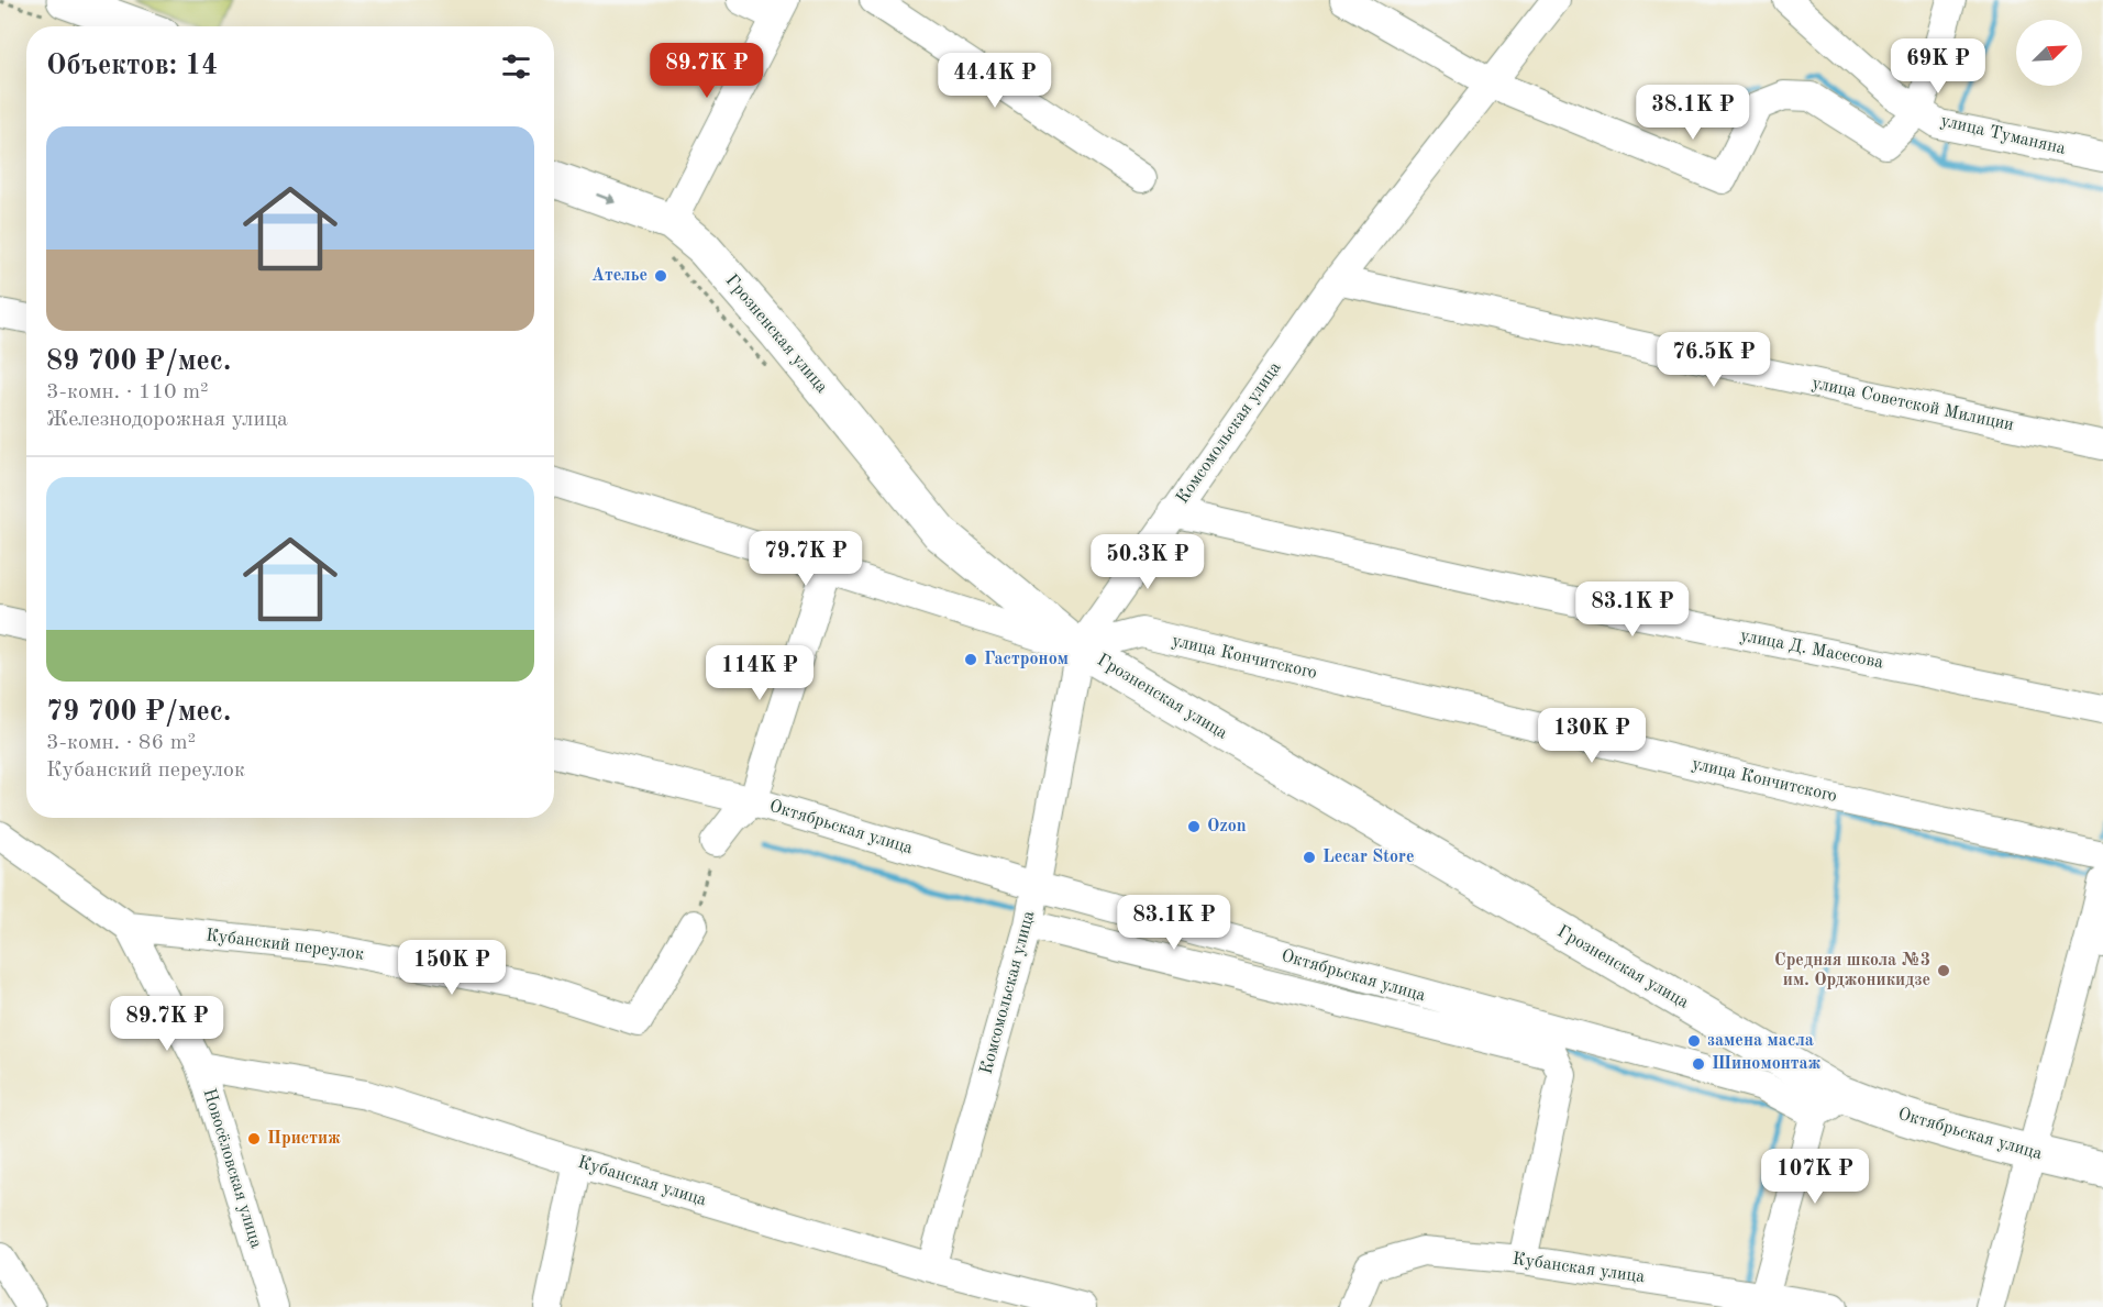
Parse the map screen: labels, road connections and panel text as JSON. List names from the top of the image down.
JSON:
{
  "streets": {
    "main road": ["Грозненская улица", "Октябрьская улица"],
    "street": [
      "улица Туманяна",
      "улица Советской Милиции",
      "Комсомольская улица",
      "улица Д. Масесова",
      "улица Кончитского",
      "Кубанский переулок",
      "Новосёловская улица",
      "Кубанская улица"
    ]
  },
  "crossings": [
    ["Грозненская улица", "Комсомольская улица"],
    ["Грозненская улица", "улица Кончитского"],
    ["Грозненская улица", "Октябрьская улица"],
    ["улица Советской Милиции", "Комсомольская улица"],
    ["Комсомольская улица", "улица Д. Масесова"],
    ["Комсомольская улица", "улица Кончитского"],
    ["Комсомольская улица", "Октябрьская улица"],
    ["Комсомольская улица", "Кубанская улица"],
    ["Кубанский переулок", "Новосёловская улица"],
    ["Новосёловская улица", "Кубанская улица"]
  ],
  "places": [
    "Ателье",
    "Гастроном",
    "Ozon",
    "Lecar Store",
    "Средняя школа №3 им. Орджоникидзе",
    "замена масла",
    "Шиномонтаж",
    "Пристиж"
  ],
  "north": "top right",
  "page": {
    "heading": "Объектов: 14",
    "price": [
      "69K ₽",
      "89.7K ₽",
      "44.4K ₽",
      "38.1K ₽",
      "76.5K ₽",
      "79.7K ₽",
      "50.3K ₽",
      "83.1K ₽",
      "114K ₽",
      "130K ₽",
      "83.1K ₽",
      "150K ₽",
      "89.7K ₽",
      "107K ₽"
    ],
    "list": [
      {
        "name": "89 700 ₽/мес.",
        "note": "3-комн. · 110 m² · Железнодорожная улица"
      },
      {
        "name": "79 700 ₽/мес.",
        "note": "3-комн. · 86 m² · Кубанский переулок"
      }
    ]
  }
}
